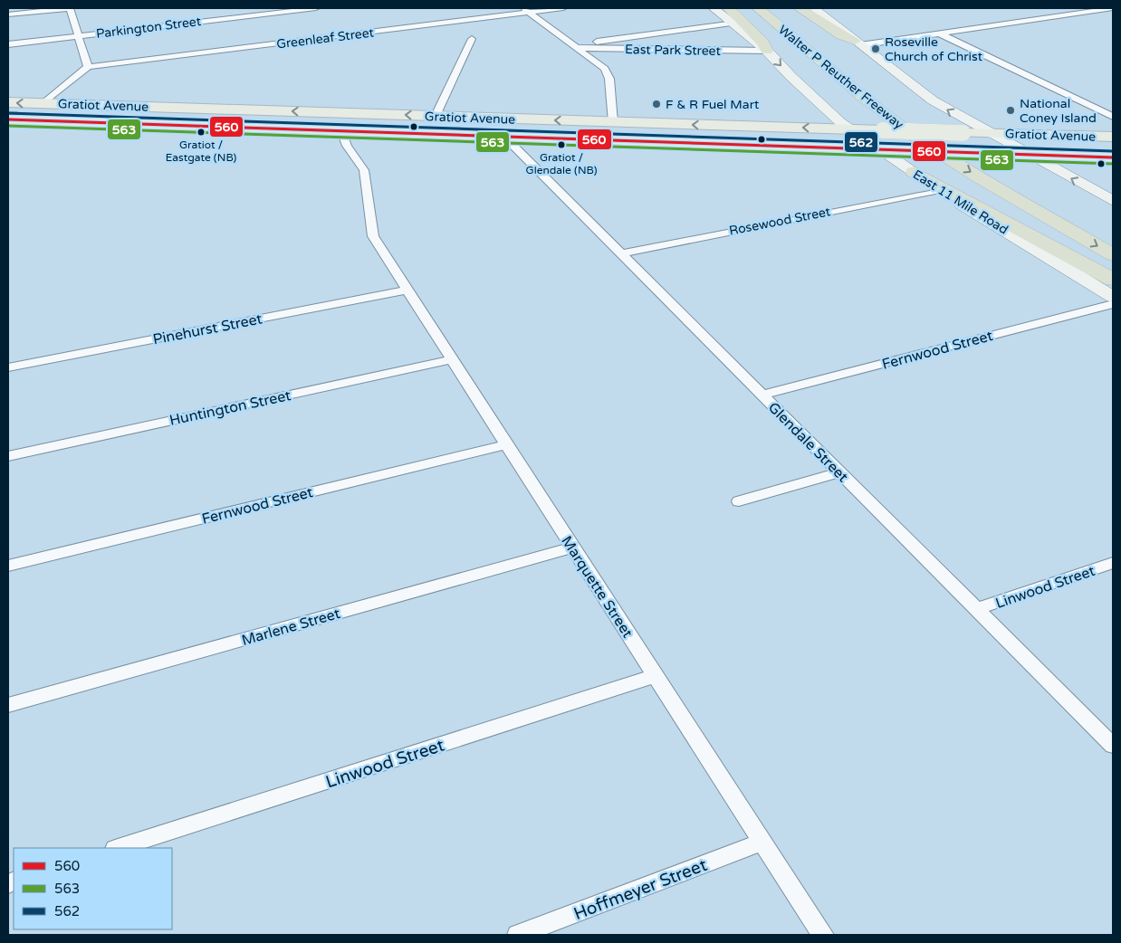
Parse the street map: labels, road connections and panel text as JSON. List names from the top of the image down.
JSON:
{
  "streets": {
    "highway": ["Walter P Reuther Freeway"],
    "main road": ["Gratiot Avenue", "East 11 Mile Road"],
    "street": [
      "Parkington Street",
      "Greenleaf Street",
      "East Park Street",
      "Rosewood Street",
      "Pinehurst Street",
      "Fernwood Street",
      "Huntington Street",
      "Glendale Street",
      "Marquette Street",
      "Linwood Street",
      "Marlene Street",
      "Hoffmeyer Street"
    ]
  },
  "crossings": [
    ["East Park Street", "East 11 Mile Road"],
    ["Gratiot Avenue", "East 11 Mile Road"],
    ["Gratiot Avenue", "Glendale Street"],
    ["East 11 Mile Road", "Rosewood Street"],
    ["Rosewood Street", "Glendale Street"],
    ["Pinehurst Street", "Marquette Street"],
    ["Fernwood Street", "Glendale Street"],
    ["Fernwood Street", "Marquette Street"],
    ["Huntington Street", "Marquette Street"],
    ["Glendale Street", "Linwood Street"],
    ["Marquette Street", "Linwood Street"],
    ["Marquette Street", "Marlene Street"],
    ["Marquette Street", "Hoffmeyer Street"]
  ],
  "places": [
    "Roseville Church of Christ",
    "F & R Fuel Mart",
    "National Coney Island",
    "Gratiot / Eastgate (NB)",
    "Gratiot / Glendale (NB)"
  ],
  "lines": ["transit line 562", "transit line 560", "transit line 563"],
  "legend": ["560", "563", "562"]
}
